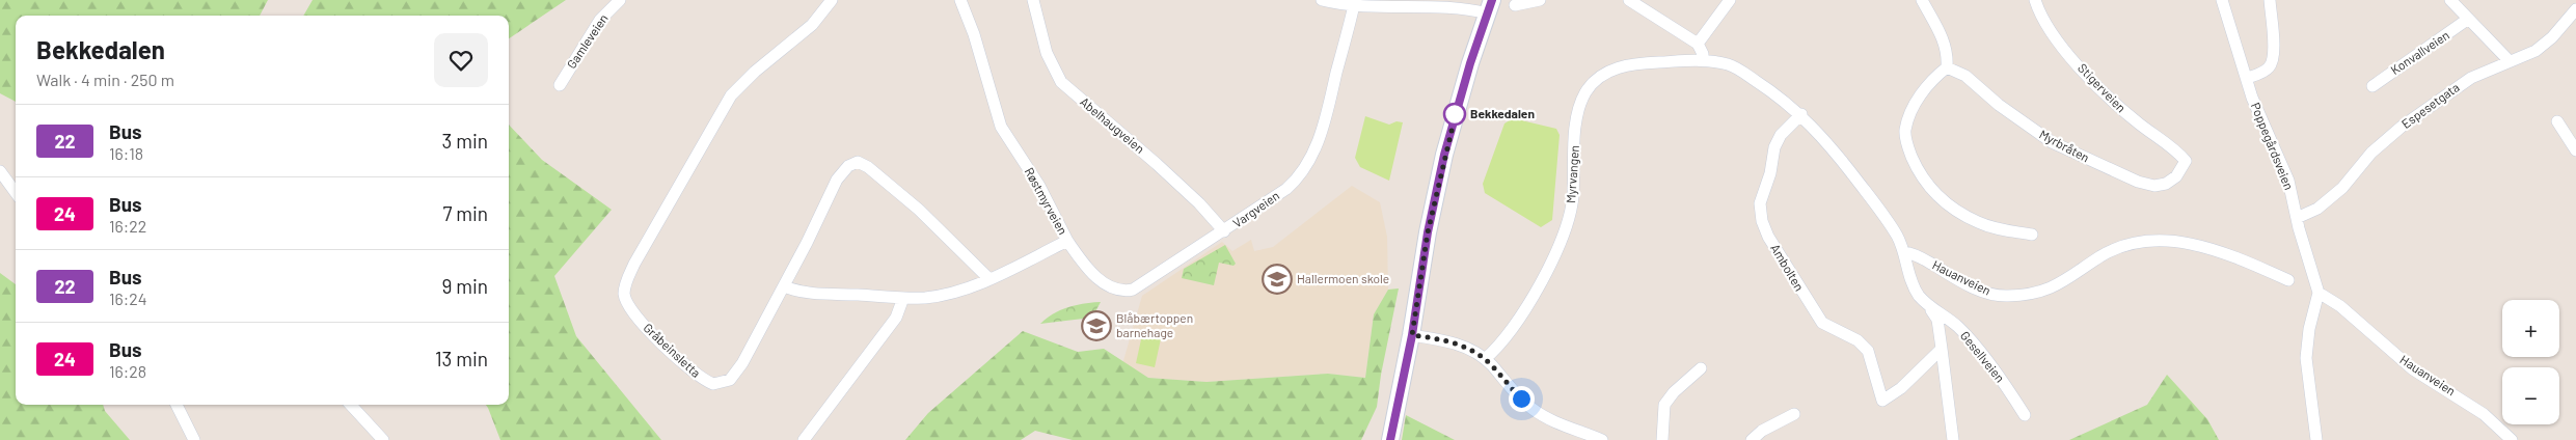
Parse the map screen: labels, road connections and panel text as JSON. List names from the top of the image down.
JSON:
{
  "streets": {
    "street": [
      "Gamleveien",
      "Konvallveien",
      "Stigerveien",
      "Espesetgata",
      "Abelhaugveien",
      "Myrbråten",
      "Poppegårdsveien",
      "Myrvangen",
      "Røstmyrveien",
      "Vargveien",
      "Ambolten",
      "Hauanveien",
      "Gråbeinsletta",
      "Gesellveien"
    ]
  },
  "crossings": [
    ["Stigerveien", "Myrbråten"],
    ["Espesetgata", "Poppegårdsveien"],
    ["Abelhaugveien", "Vargveien"],
    ["Poppegårdsveien", "Hauanveien"],
    ["Røstmyrveien", "Vargveien"],
    ["Røstmyrveien", "Gråbeinsletta"],
    ["Hauanveien", "Gesellveien"]
  ],
  "places": {
    "other": ["Bekkedalen"],
    "school or university": ["Hallermoen skole", "Blåbærtoppen barnehage"]
  },
  "lines": ["bus line 22"],
  "page": {
    "heading": ["Bekkedalen", "Walk · 4 min · 250 m"],
    "list": [
      {
        "mark": "22",
        "name": "Bus",
        "note": "16:18",
        "value": "3 min"
      },
      {
        "mark": "24",
        "name": "Bus",
        "note": "16:22",
        "value": "7 min"
      },
      {
        "mark": "22",
        "name": "Bus",
        "note": "16:24",
        "value": "9 min"
      },
      {
        "mark": "24",
        "name": "Bus",
        "note": "16:28",
        "value": "13 min"
      }
    ],
    "map_buttons": ["+", "−"]
  }
}
